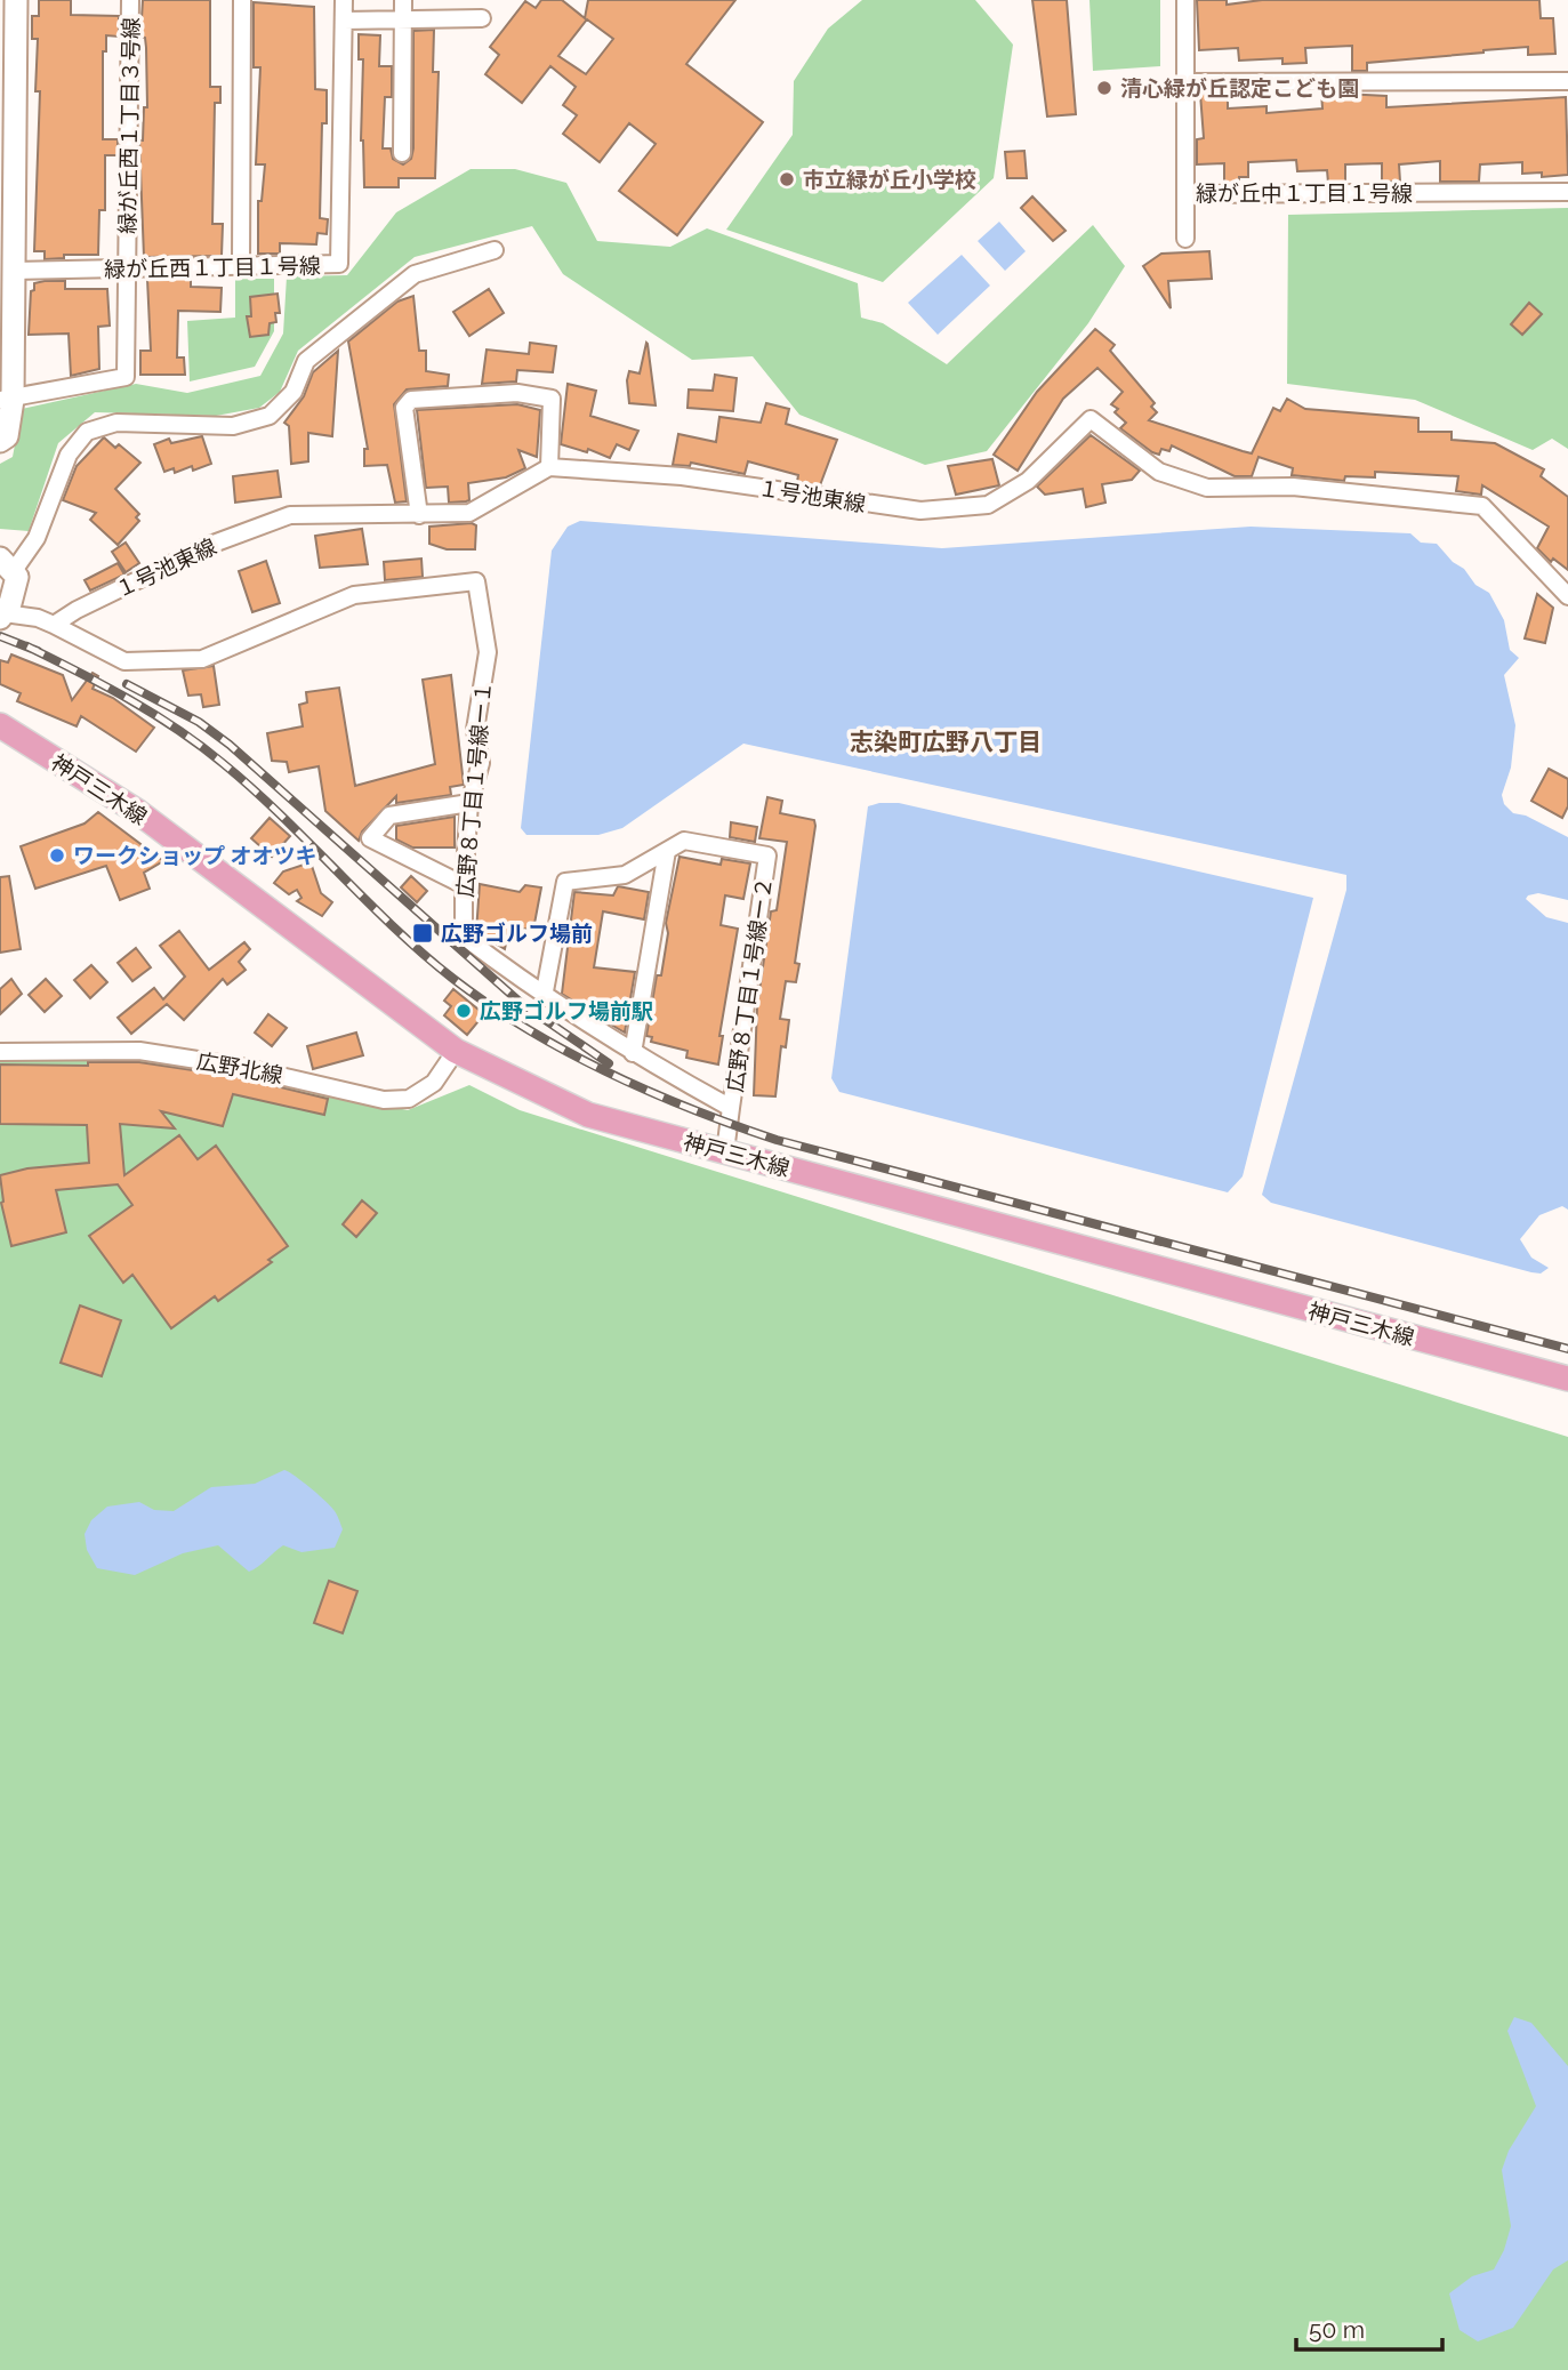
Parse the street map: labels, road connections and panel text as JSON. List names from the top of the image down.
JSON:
{
  "streets": {
    "main road": ["神戸三木線"],
    "street": [
      "緑が丘西１丁目３号線",
      "緑が丘中１丁目１号線",
      "緑が丘西１丁目１号線",
      "１号池東線",
      "広野８丁目１号線ー１",
      "広野８丁目１号線ー２",
      "広野北線"
    ]
  },
  "crossings": [
    ["緑が丘西１丁目３号線", "緑が丘西１丁目１号線"],
    ["１号池東線", "広野８丁目１号線ー１"],
    ["神戸三木線", "広野北線"],
    ["広野８丁目１号線ー１", "広野８丁目１号線ー２"]
  ],
  "districts": ["志染町広野八丁目"],
  "places": {
    "other": [
      "清心緑が丘認定こども園",
      "市立緑が丘小学校",
      "ワークショップ オオツキ",
      "広野ゴルフ場前駅"
    ],
    "transit": ["広野ゴルフ場前"]
  },
  "scale_bar": "50 m"
}
